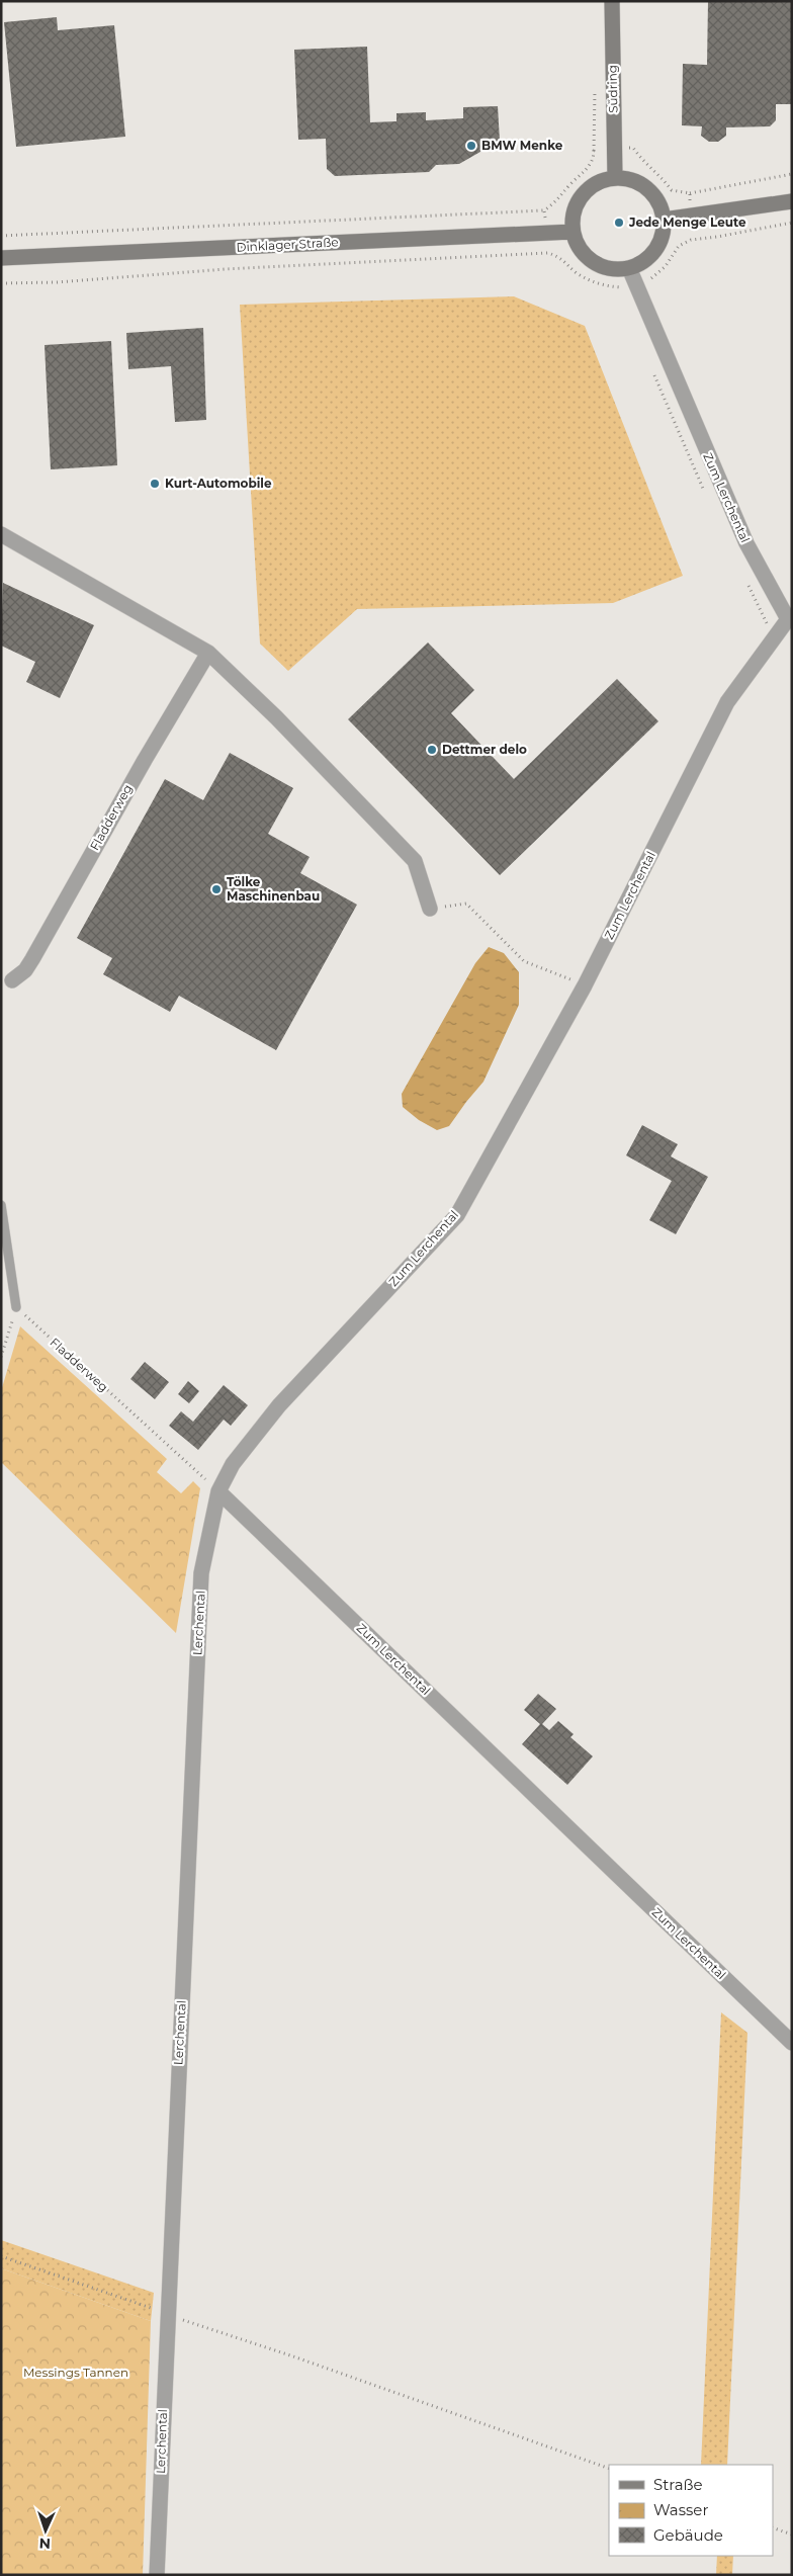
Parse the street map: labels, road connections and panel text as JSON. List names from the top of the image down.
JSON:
{
  "streets": {
    "main road": ["Südring", "Dinklager Straße"],
    "street": ["Zum Lerchental", "Fladderweg", "Lerchental"]
  },
  "crossings": [
    ["Südring", "Dinklager Straße"],
    ["Südring", "Zum Lerchental"],
    ["Dinklager Straße", "Zum Lerchental"],
    ["Zum Lerchental", "Fladderweg"],
    ["Zum Lerchental", "Lerchental"],
    ["Fladderweg", "Lerchental"]
  ],
  "parks": ["Messings Tannen"],
  "places": [
    "BMW Menke",
    "Jede Menge Leute",
    "Kurt-Automobile",
    "Dettmer delo",
    "Tölke Maschinenbau"
  ],
  "legend": ["Straße", "Wasser", "Gebäude"],
  "north": "bottom"
}
